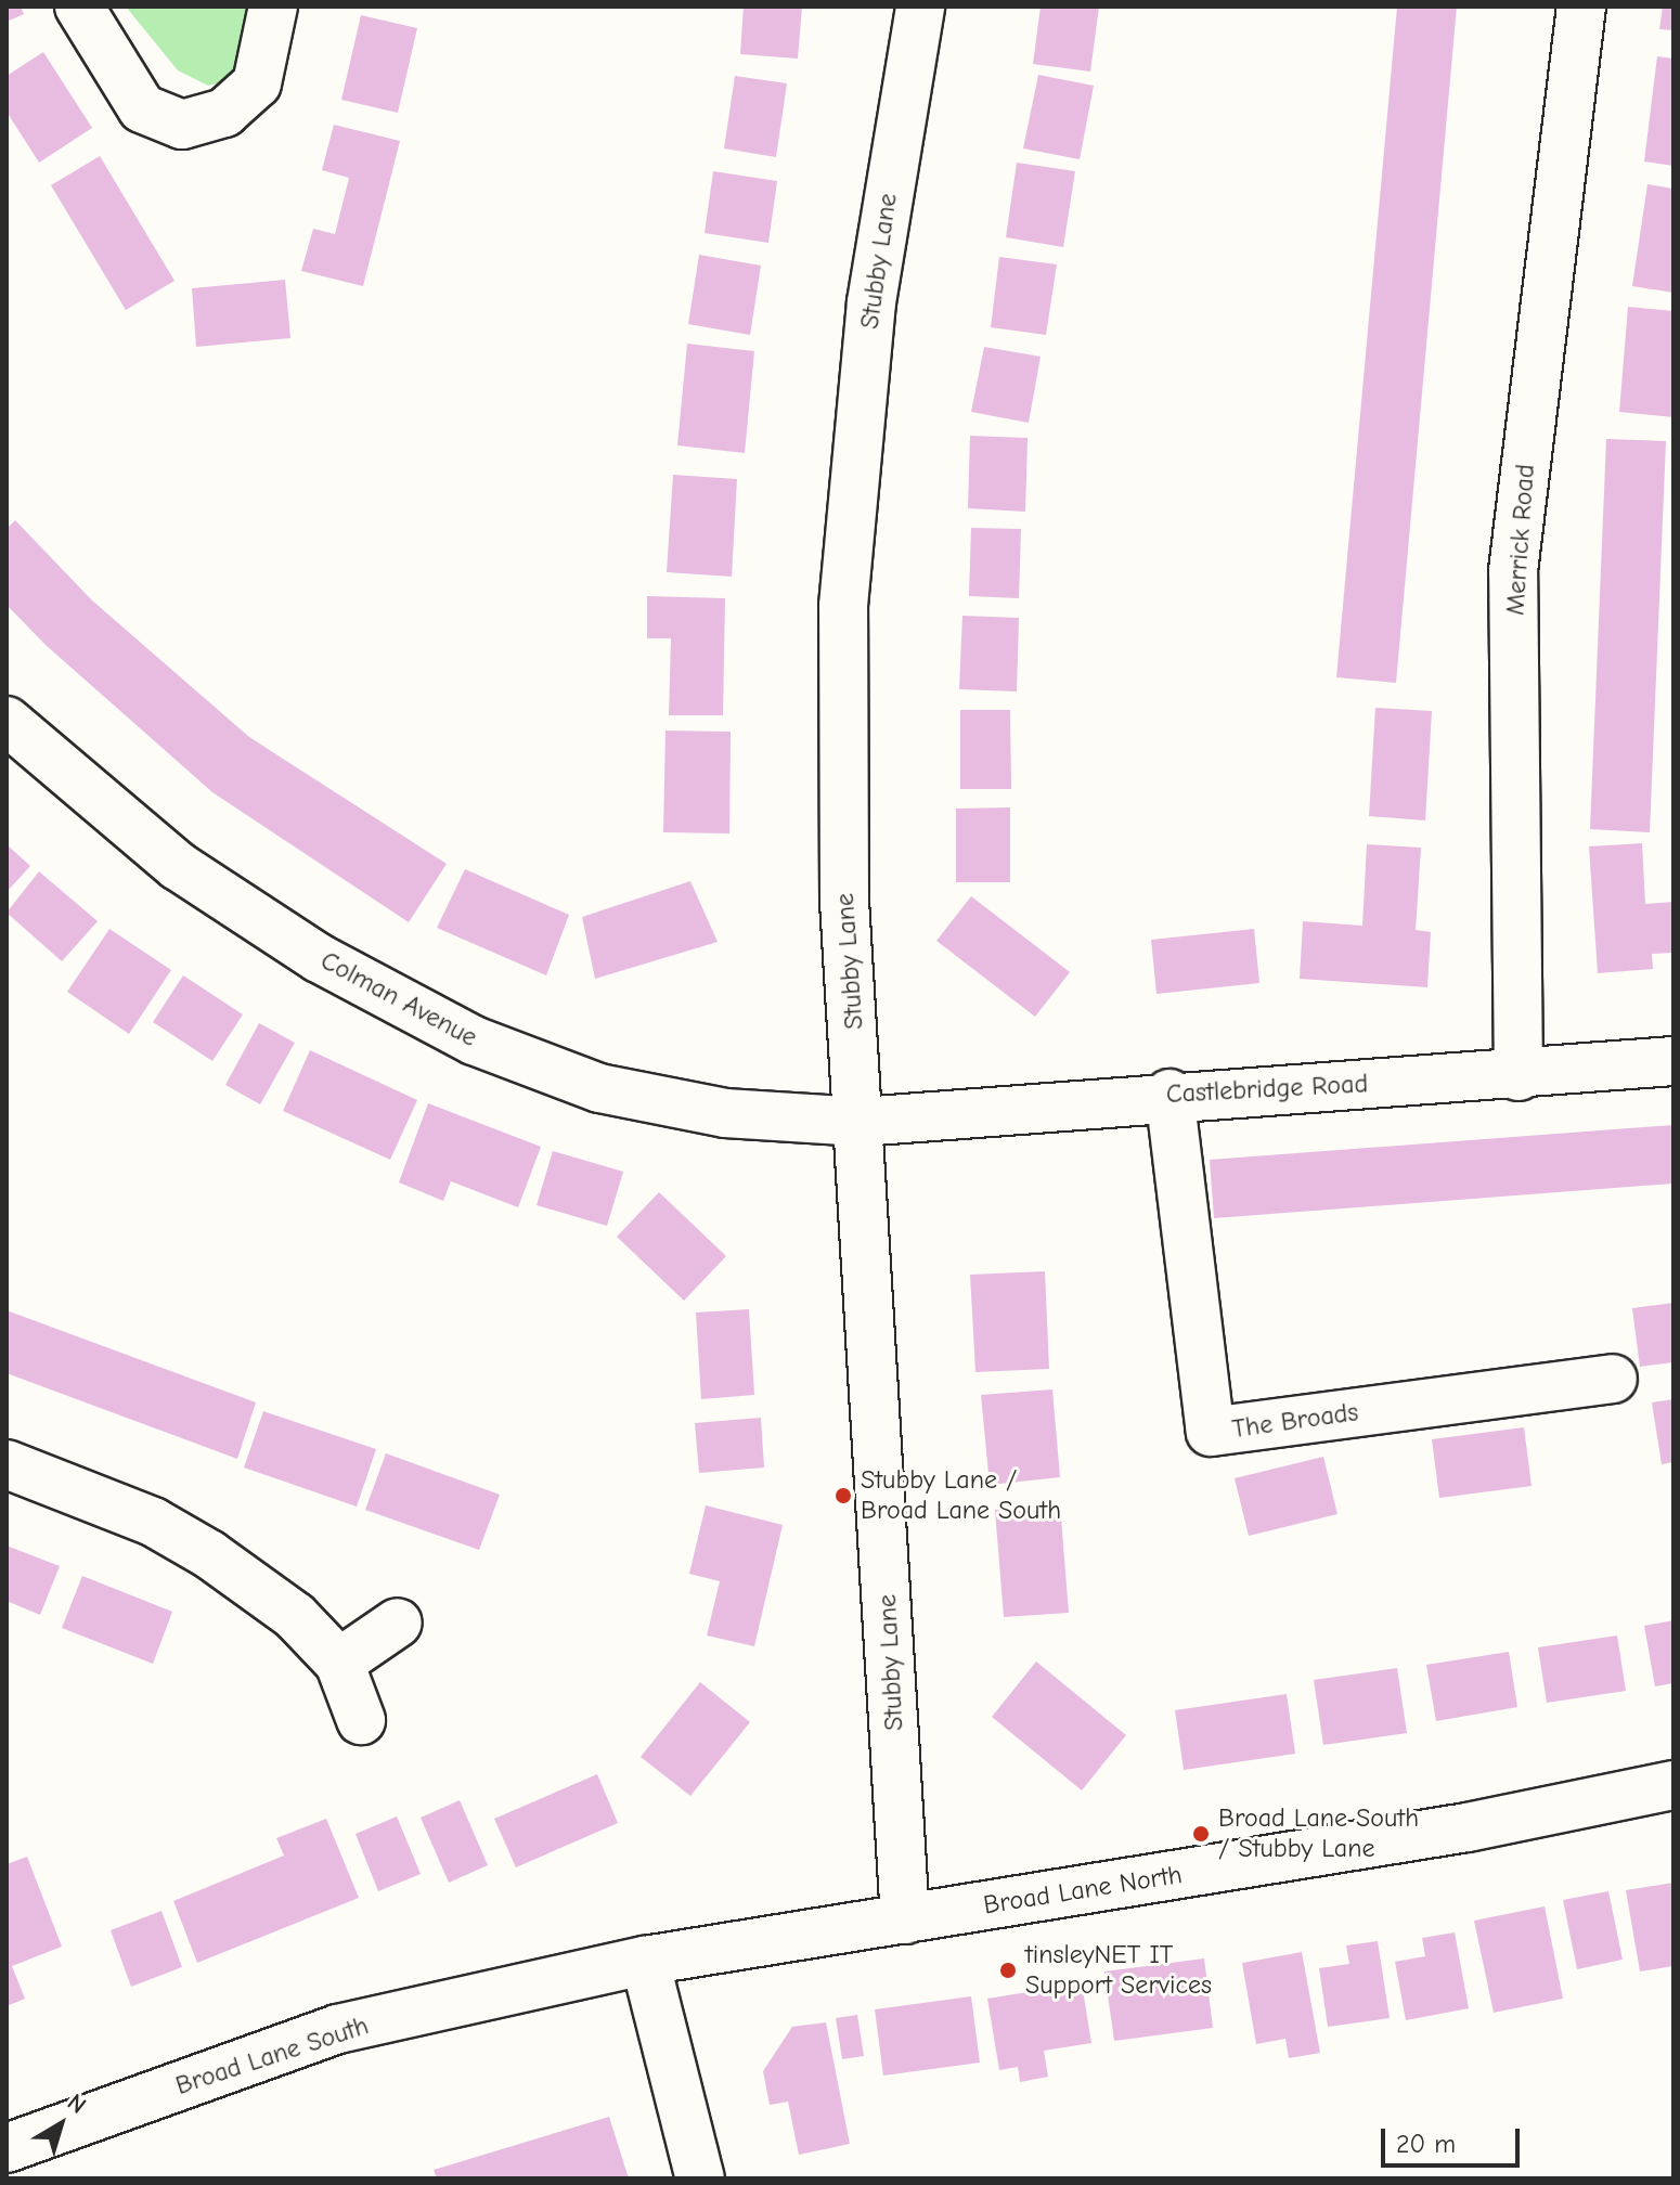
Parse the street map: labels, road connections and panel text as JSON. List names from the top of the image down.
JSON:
{
  "streets": {
    "street": [
      "Stubby Lane",
      "Merrick Road",
      "Colman Avenue",
      "Castlebridge Road",
      "The Broads",
      "Broad Lane North",
      "Broad Lane South"
    ]
  },
  "crossings": [
    ["Stubby Lane", "Colman Avenue"],
    ["Stubby Lane", "Castlebridge Road"],
    ["Stubby Lane", "Broad Lane North"],
    ["Merrick Road", "Castlebridge Road"],
    ["Colman Avenue", "Castlebridge Road"],
    ["Castlebridge Road", "The Broads"],
    ["Broad Lane North", "Broad Lane South"]
  ],
  "places": ["Stubby Lane / Broad Lane South", "Broad Lane South / Stubby Lane", "tinsleyNET IT Support Services"],
  "scale_bar": "20 m",
  "north": "top right"
}
